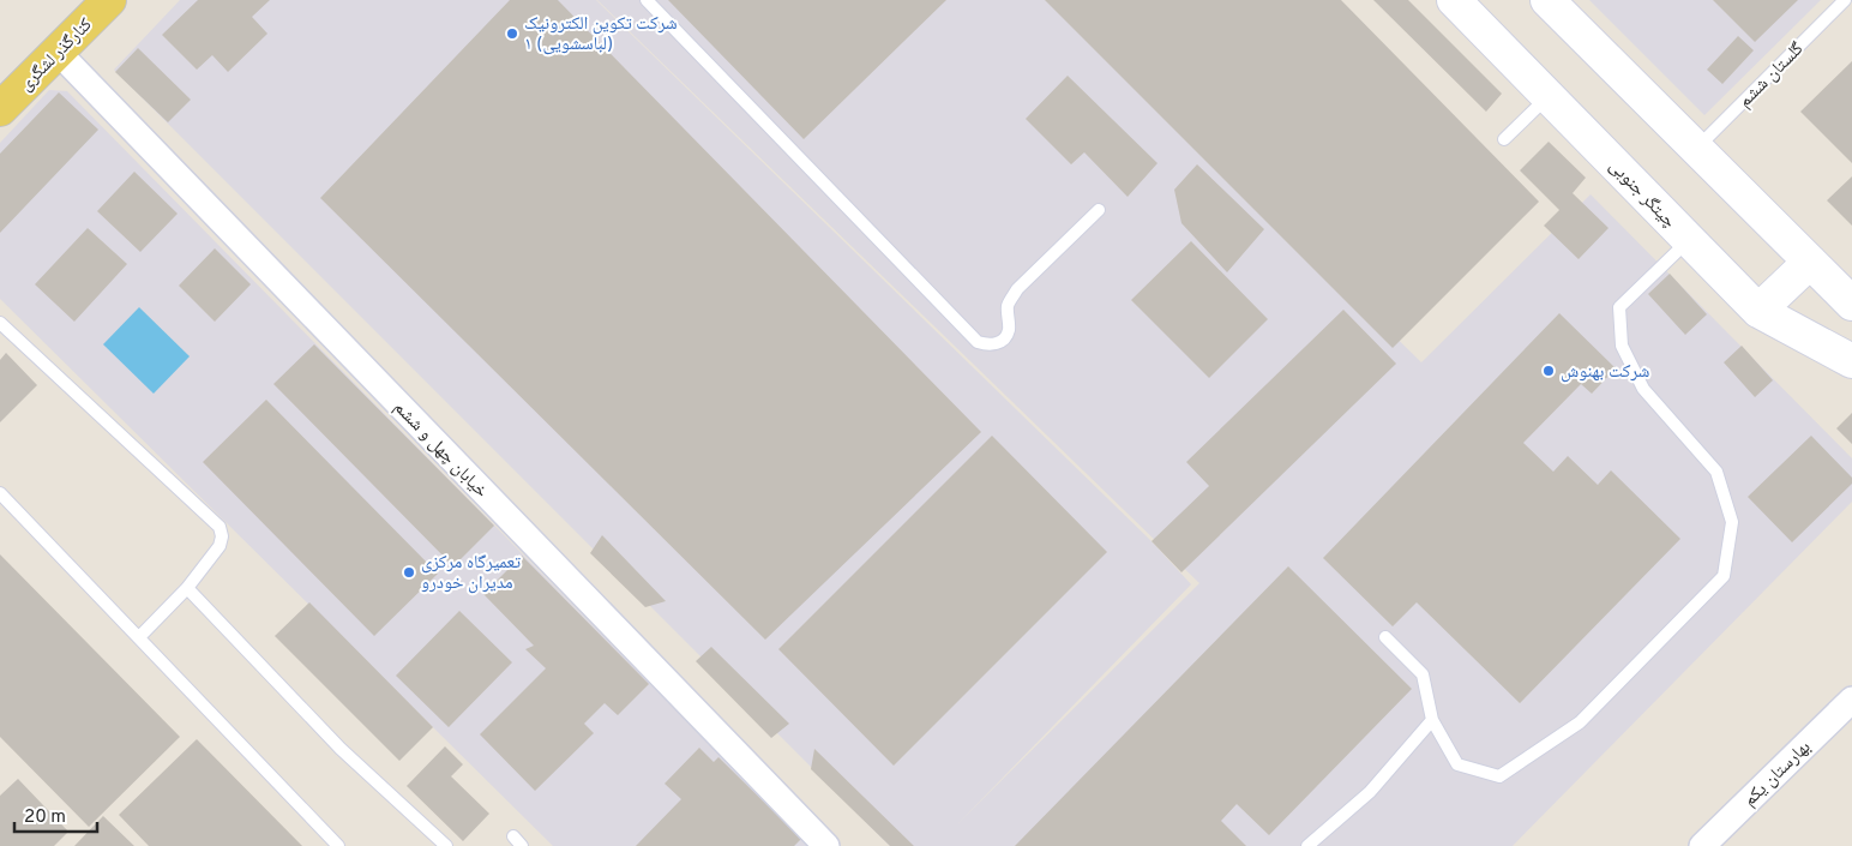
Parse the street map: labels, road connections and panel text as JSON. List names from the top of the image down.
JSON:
{
  "streets": {
    "main road": ["کنارگذر لشگری", "چیتگر جنوبی"],
    "street": ["خیابان چهل و ششم", "بهارستان یکم"],
    "lane": ["گلستان ششم"]
  },
  "crossings": [
    ["کنارگذر لشگری", "خیابان چهل و ششم"]
  ],
  "places": ["شرکت تکوین الکترونیک ۱ (لباسشویی)", "شرکت بهنوش", "تعمیرگاه مرکزی مدیران خودرو"],
  "scale_bar": "20 m"
}
